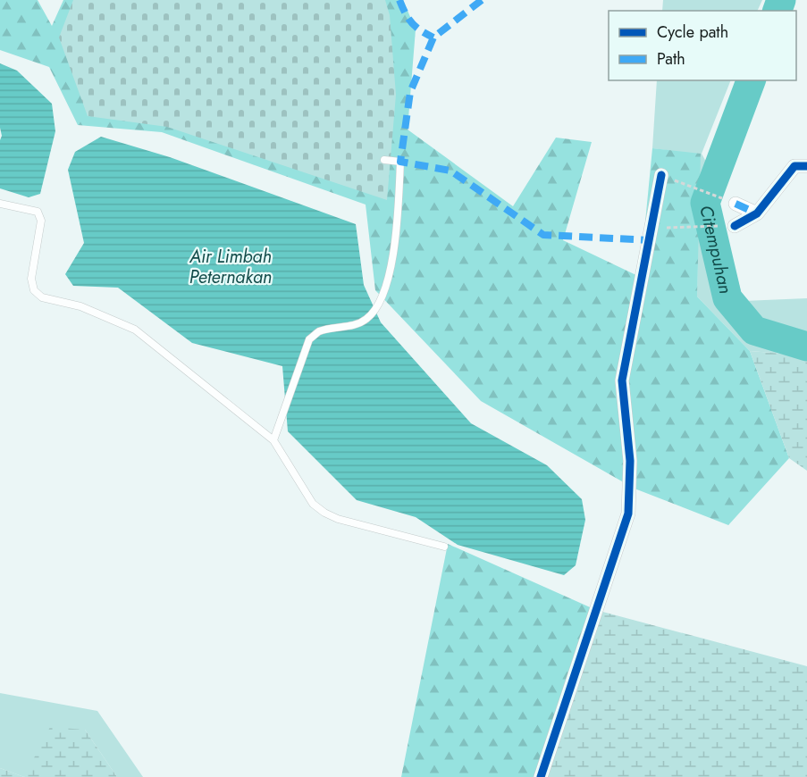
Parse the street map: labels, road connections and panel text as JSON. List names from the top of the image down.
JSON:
{
  "water": ["Citempuhan", "Air Limbah Peternakan"],
  "legend": ["Cycle path", "Path"]
}
